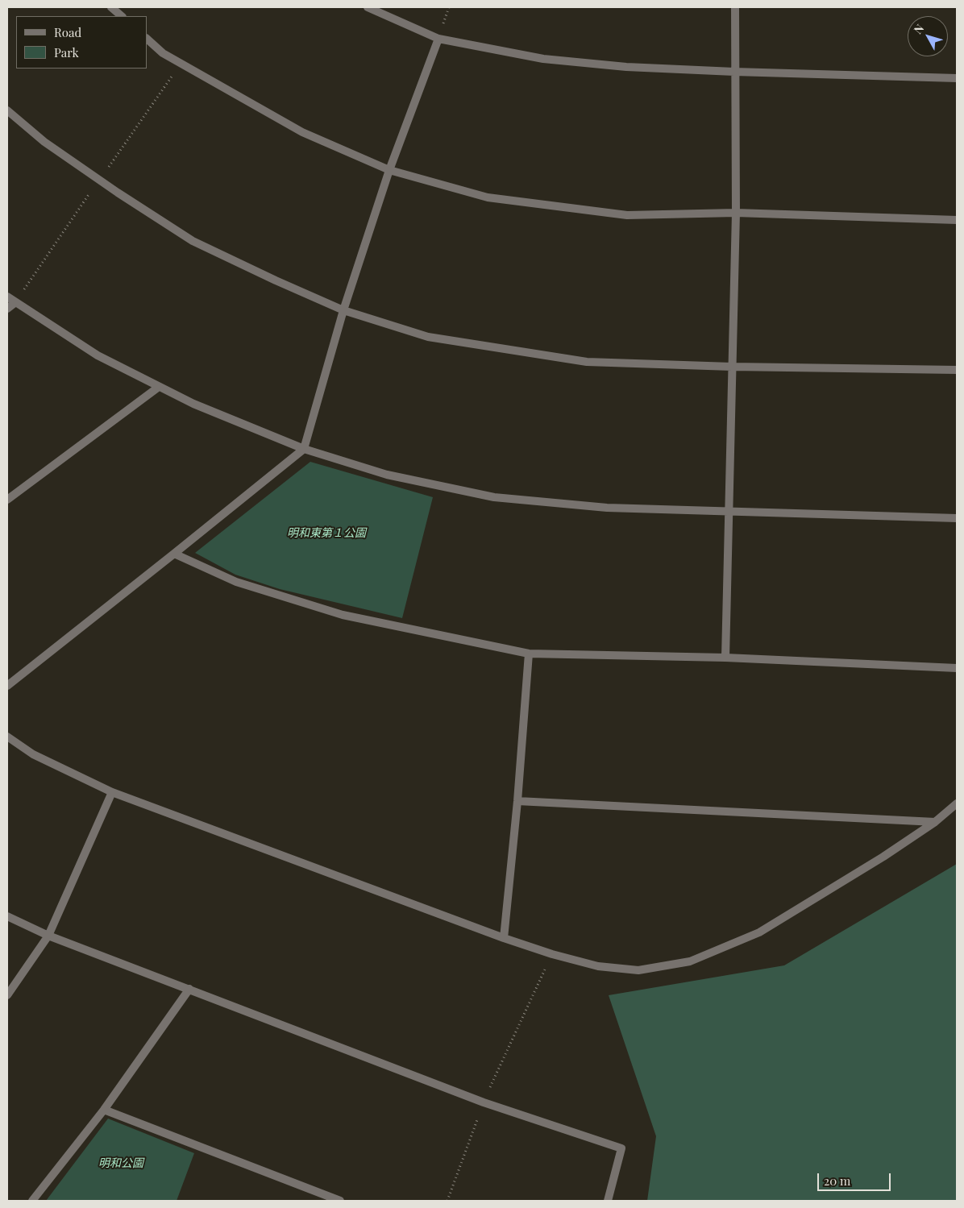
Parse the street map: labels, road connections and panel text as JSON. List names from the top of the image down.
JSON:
{
  "parks": ["明和東第１公園", "明和公園"],
  "legend": ["Road", "Park"],
  "scale_bar": "20 m",
  "north": "top left"
}
